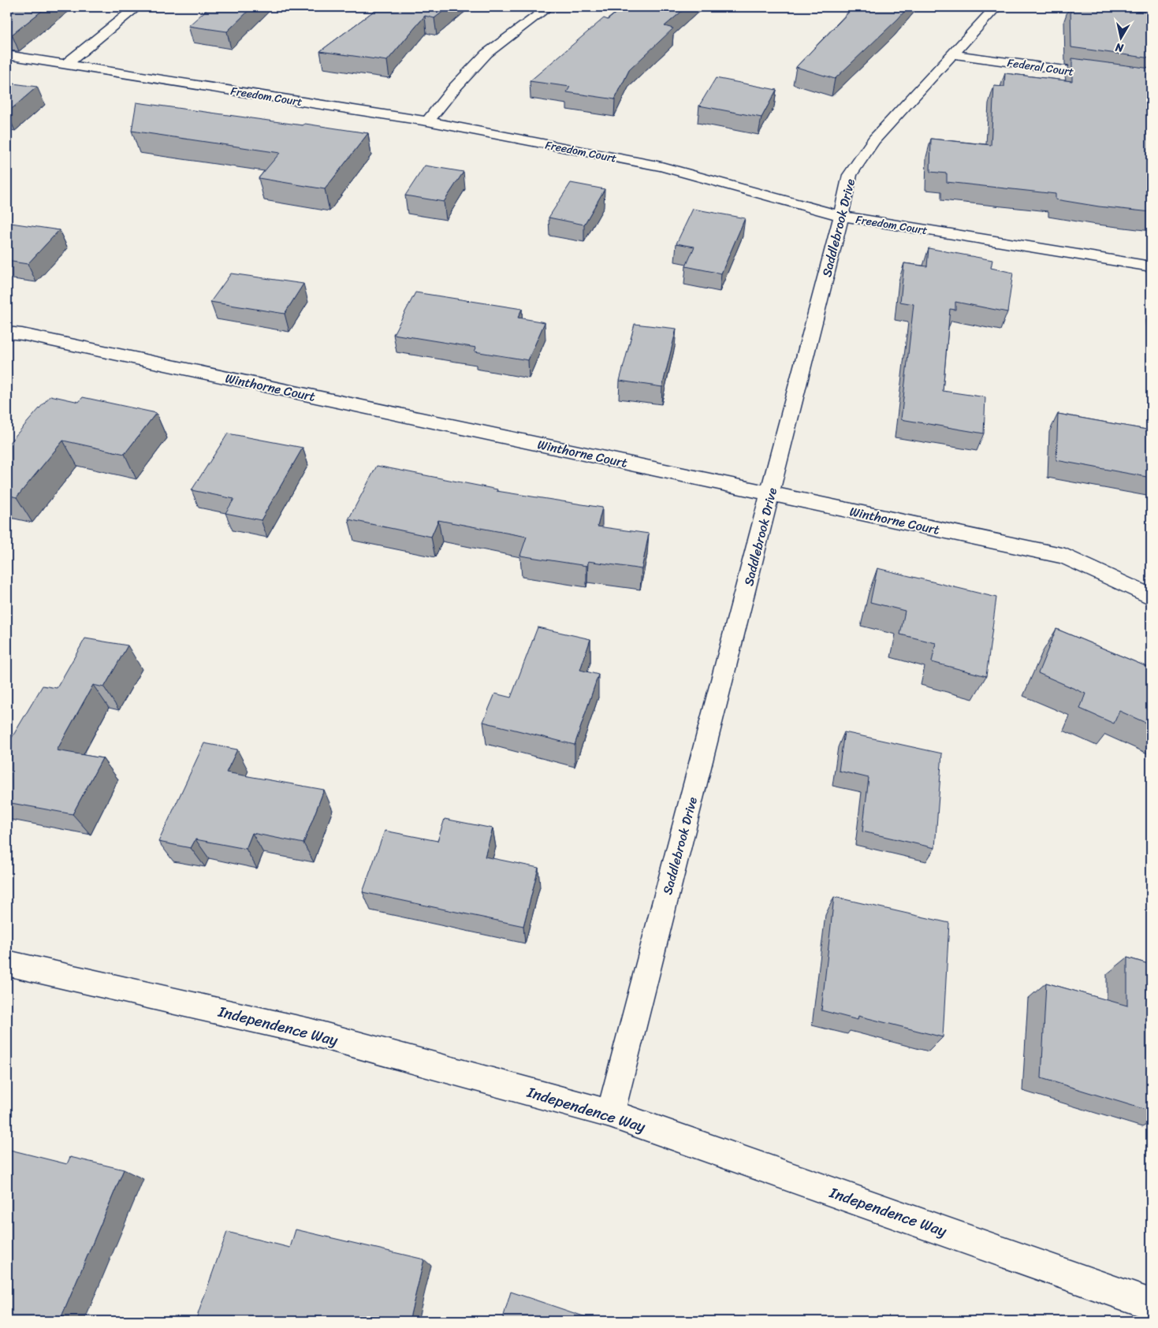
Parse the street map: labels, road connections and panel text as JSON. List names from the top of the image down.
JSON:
{
  "streets": {
    "street": [
      "Federal Court",
      "Freedom Court",
      "Saddlebrook Drive",
      "Winthorne Court",
      "Independence Way"
    ]
  },
  "crossings": [
    ["Federal Court", "Saddlebrook Drive"],
    ["Freedom Court", "Saddlebrook Drive"],
    ["Saddlebrook Drive", "Winthorne Court"],
    ["Saddlebrook Drive", "Independence Way"]
  ],
  "north": "bottom"
}
